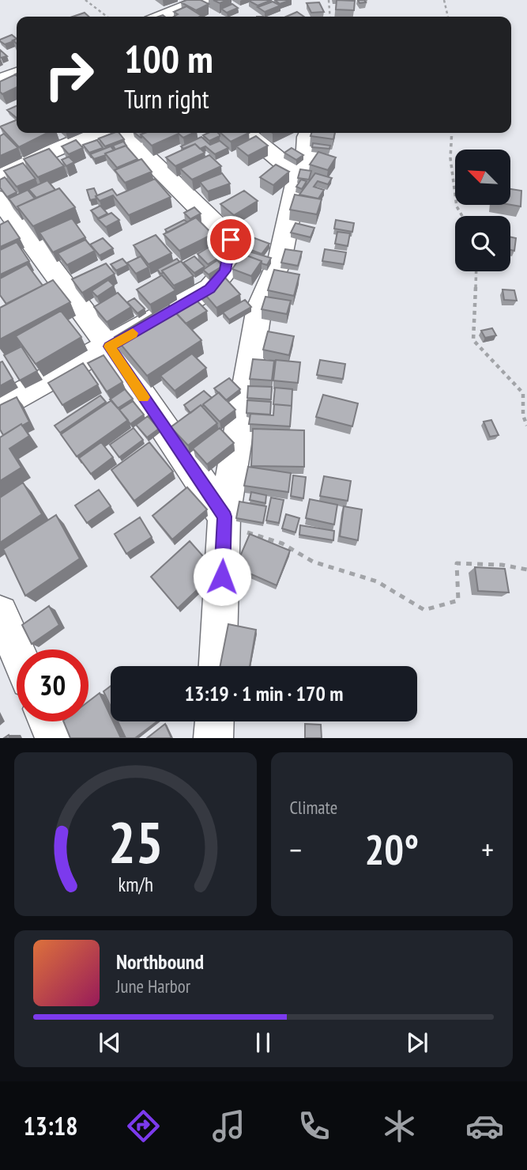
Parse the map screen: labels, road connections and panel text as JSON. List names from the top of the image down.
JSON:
{
  "north": "top left",
  "page": {
    "turn": ["100 m", "Turn right"],
    "limit": "30",
    "trip": "13:19 · 1 min · 170 m",
    "tile": "Climate",
    "heat": ["−", "20°", "+"],
    "song": ["Northbound", "June Harbor"],
    "tabs": "13:18",
    "gauge": ["25", "km/h"]
  }
}
